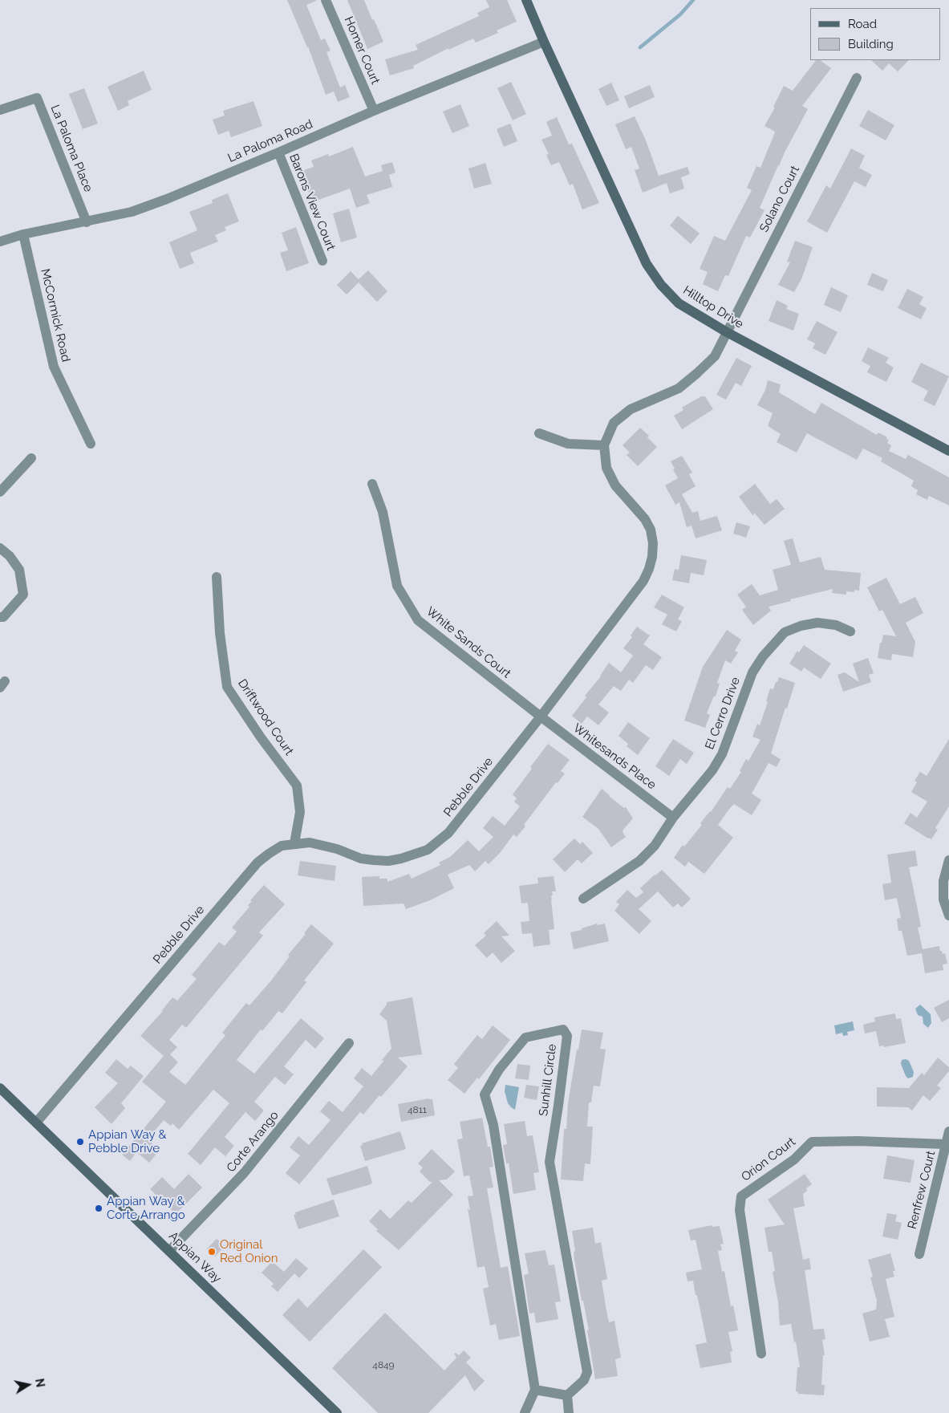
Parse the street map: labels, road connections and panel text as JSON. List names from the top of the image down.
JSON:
{
  "streets": {
    "street": [
      "Homer Court",
      "La Paloma Road",
      "La Paloma Place",
      "Solano Court",
      "Barons View Court",
      "Hilltop Drive",
      "McCormick Road",
      "White Sands Court",
      "El Cerro Drive",
      "Driftwood Court",
      "Whitesands Place",
      "Pebble Drive",
      "Sunhill Circle",
      "Corte Arango",
      "Orion Court",
      "Renfrew Court",
      "Appian Way"
    ]
  },
  "crossings": [
    ["Homer Court", "La Paloma Road"],
    ["La Paloma Road", "La Paloma Place"],
    ["La Paloma Road", "Barons View Court"],
    ["La Paloma Road", "Hilltop Drive"],
    ["La Paloma Road", "McCormick Road"],
    ["Solano Court", "Hilltop Drive"],
    ["White Sands Court", "Whitesands Place"],
    ["White Sands Court", "Pebble Drive"],
    ["El Cerro Drive", "Whitesands Place"],
    ["Driftwood Court", "Pebble Drive"],
    ["Whitesands Place", "Pebble Drive"],
    ["Pebble Drive", "Appian Way"],
    ["Corte Arango", "Appian Way"],
    ["Orion Court", "Renfrew Court"]
  ],
  "places": ["Appian Way & Pebble Drive", "Appian Way & Corte Arrango", "Original Red Onion"],
  "house_numbers": ["4811", "4849"],
  "legend": ["Road", "Building"],
  "north": "right"
}
